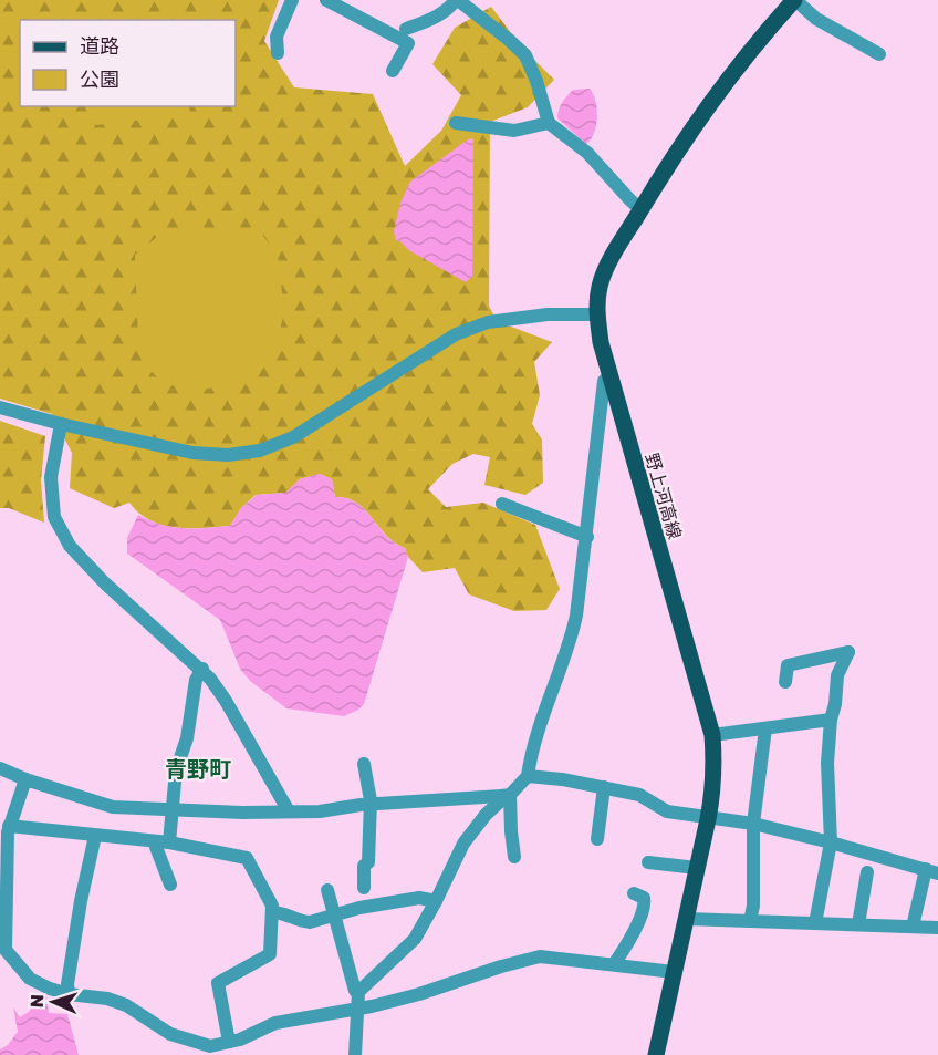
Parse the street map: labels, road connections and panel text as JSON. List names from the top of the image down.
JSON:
{
  "streets": {
    "main road": ["野上河高線"]
  },
  "districts": ["青野町"],
  "legend": ["道路", "公園"],
  "north": "left"
}
